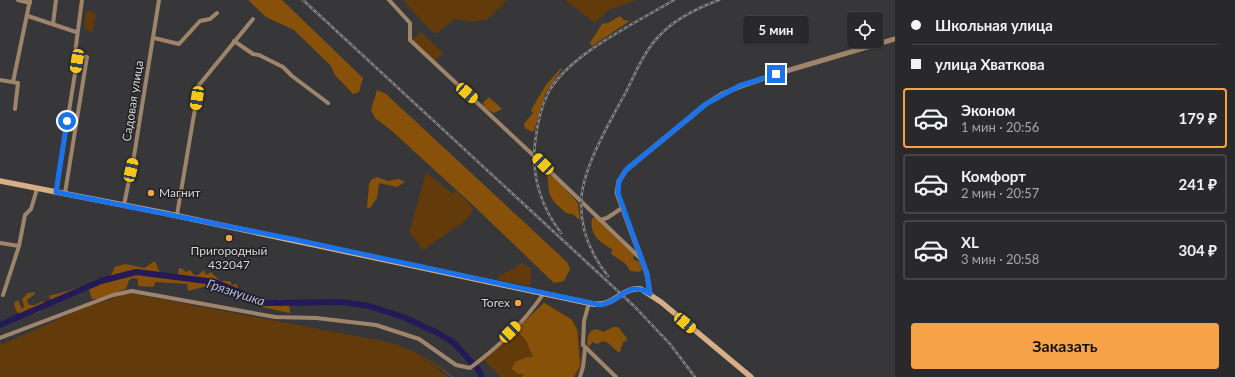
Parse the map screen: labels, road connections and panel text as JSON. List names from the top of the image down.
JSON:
{
  "streets": {
    "street": ["Садовая улица"]
  },
  "water": ["Грязнушка"],
  "places": ["Магнит", "Пригородный 432047", "Torex"],
  "page": {
    "banner": ["Школьная улица", "улица Хваткова"],
    "bubble": "5 мин",
    "list": [
      {
        "name": "Эконом",
        "note": "1 мин · 20:56",
        "value": "179 ₽"
      },
      {
        "name": "Комфорт",
        "note": "2 мин · 20:57",
        "value": "241 ₽"
      },
      {
        "name": "XL",
        "note": "3 мин · 20:58",
        "value": "304 ₽"
      }
    ],
    "buttons": "Заказать"
  }
}
